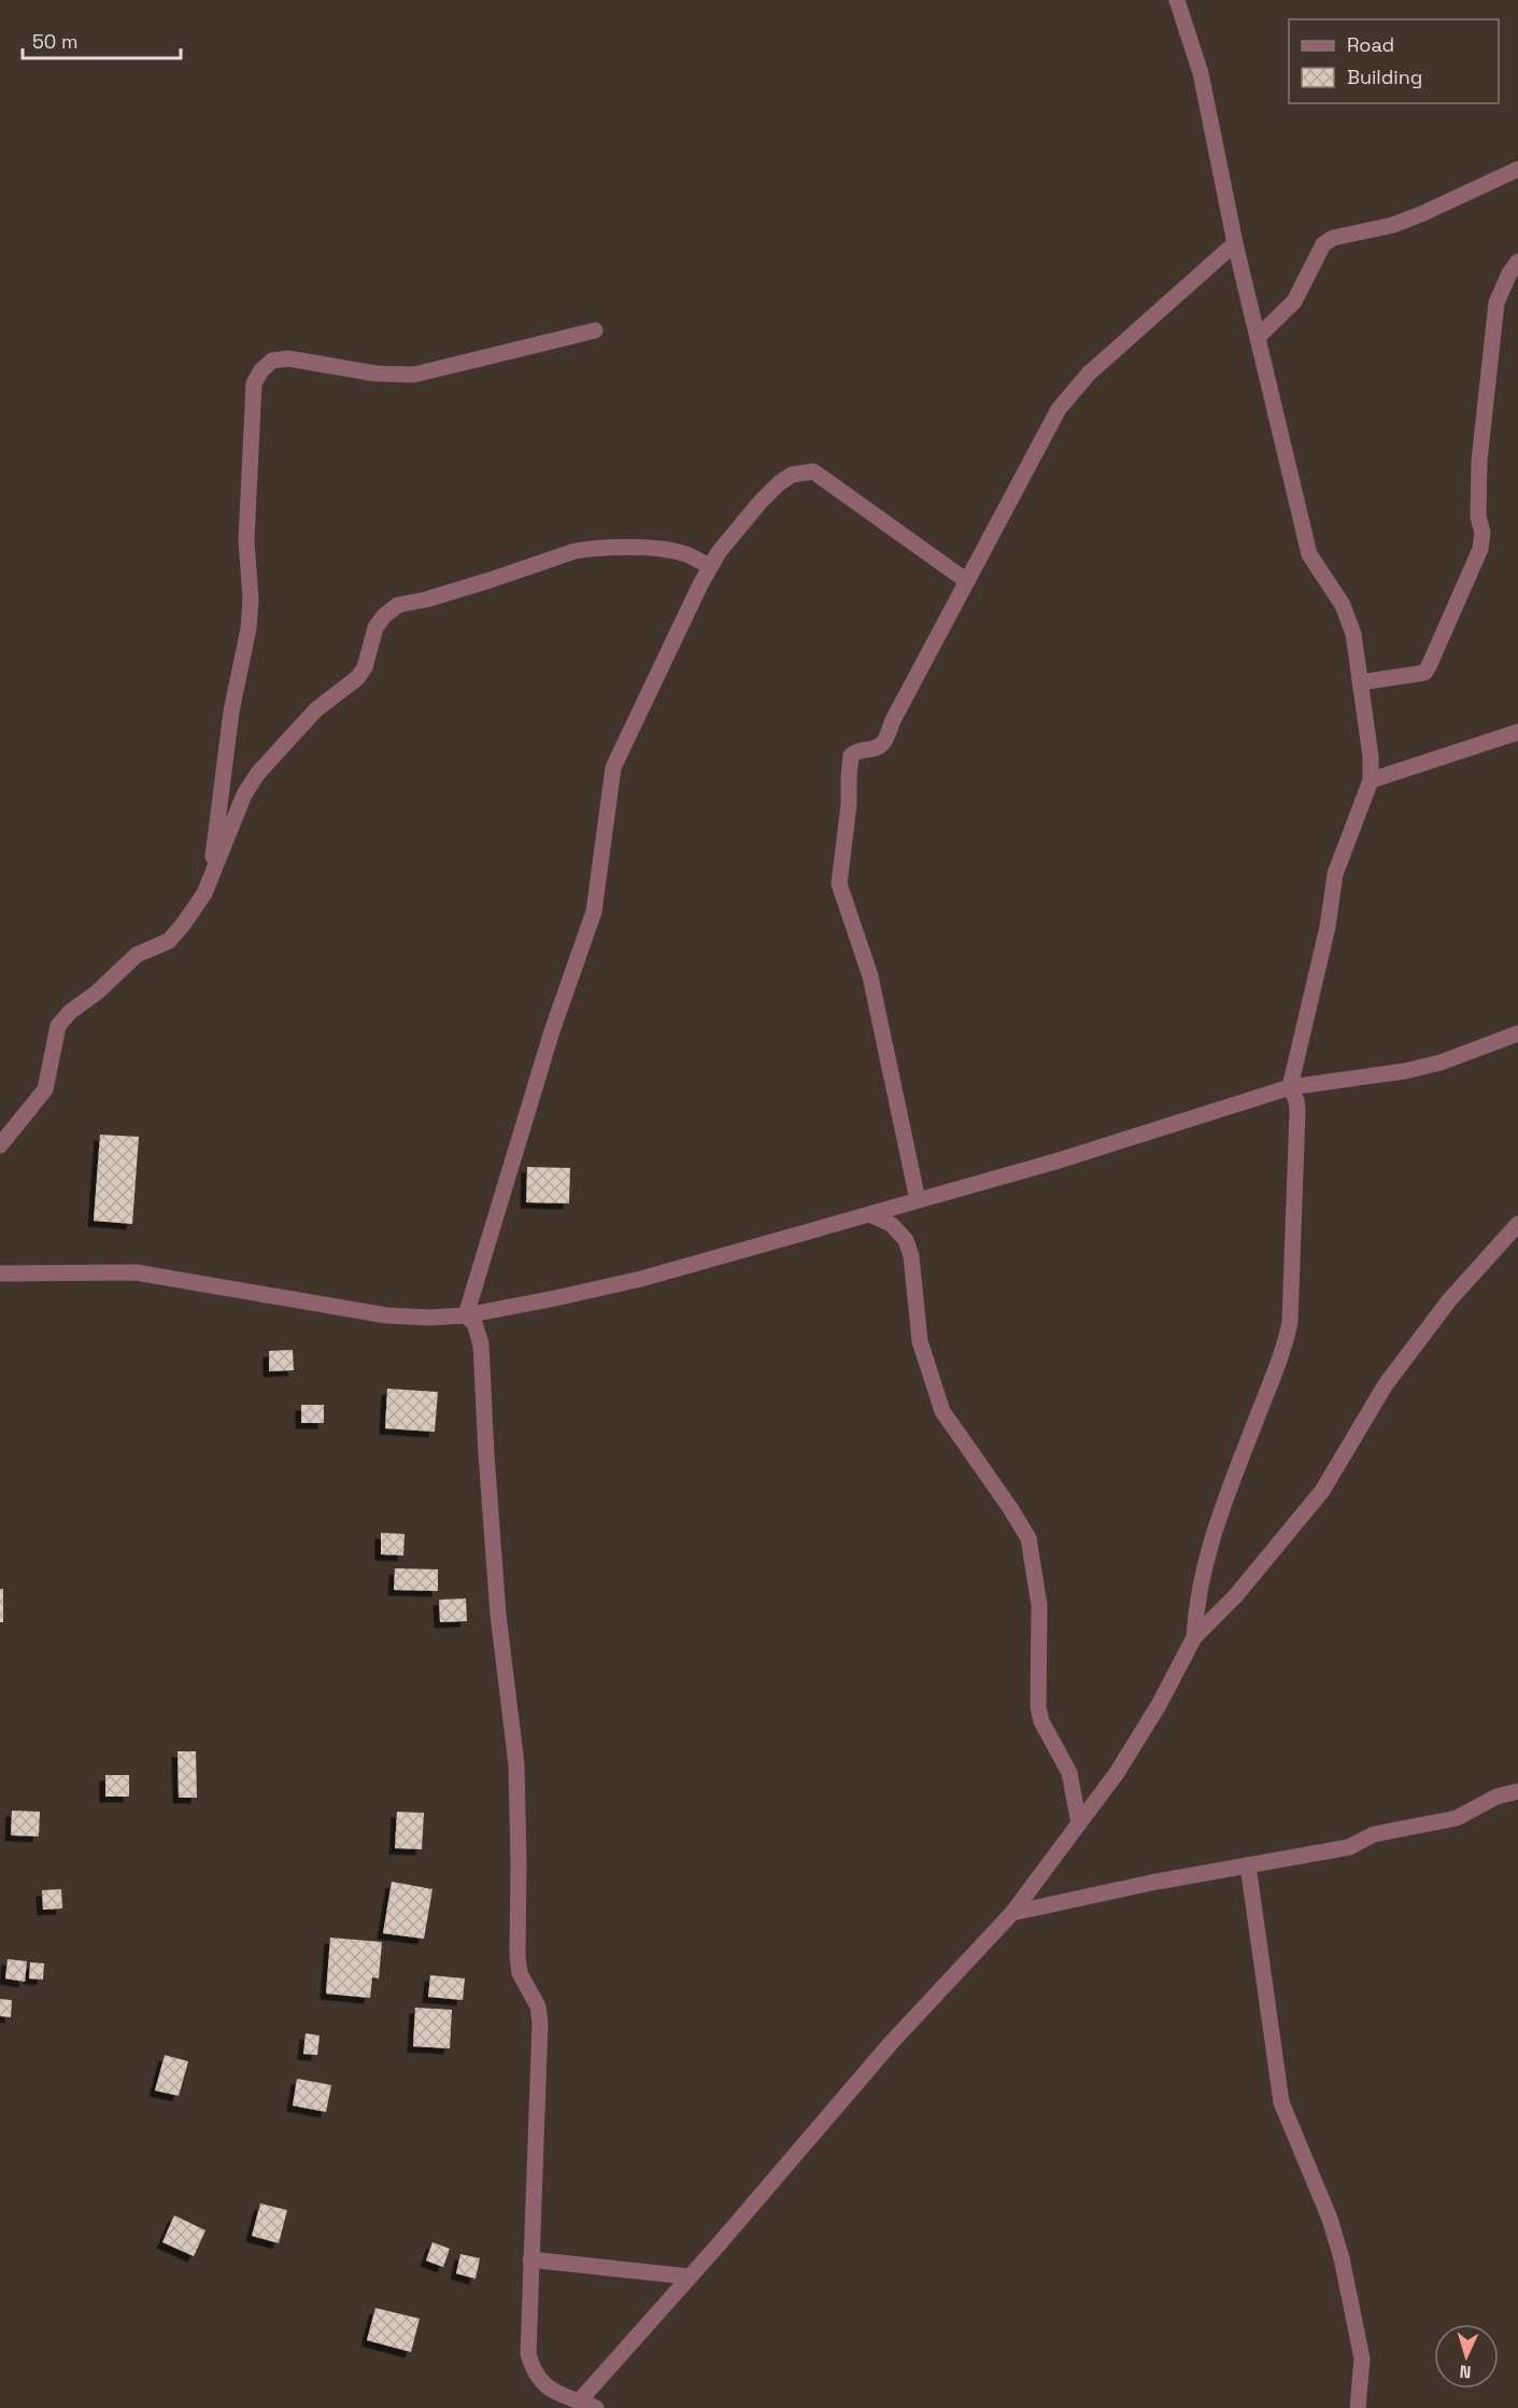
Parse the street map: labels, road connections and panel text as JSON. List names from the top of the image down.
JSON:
{
  "legend": ["Road", "Building"],
  "scale_bar": "50 m",
  "north": "bottom"
}
